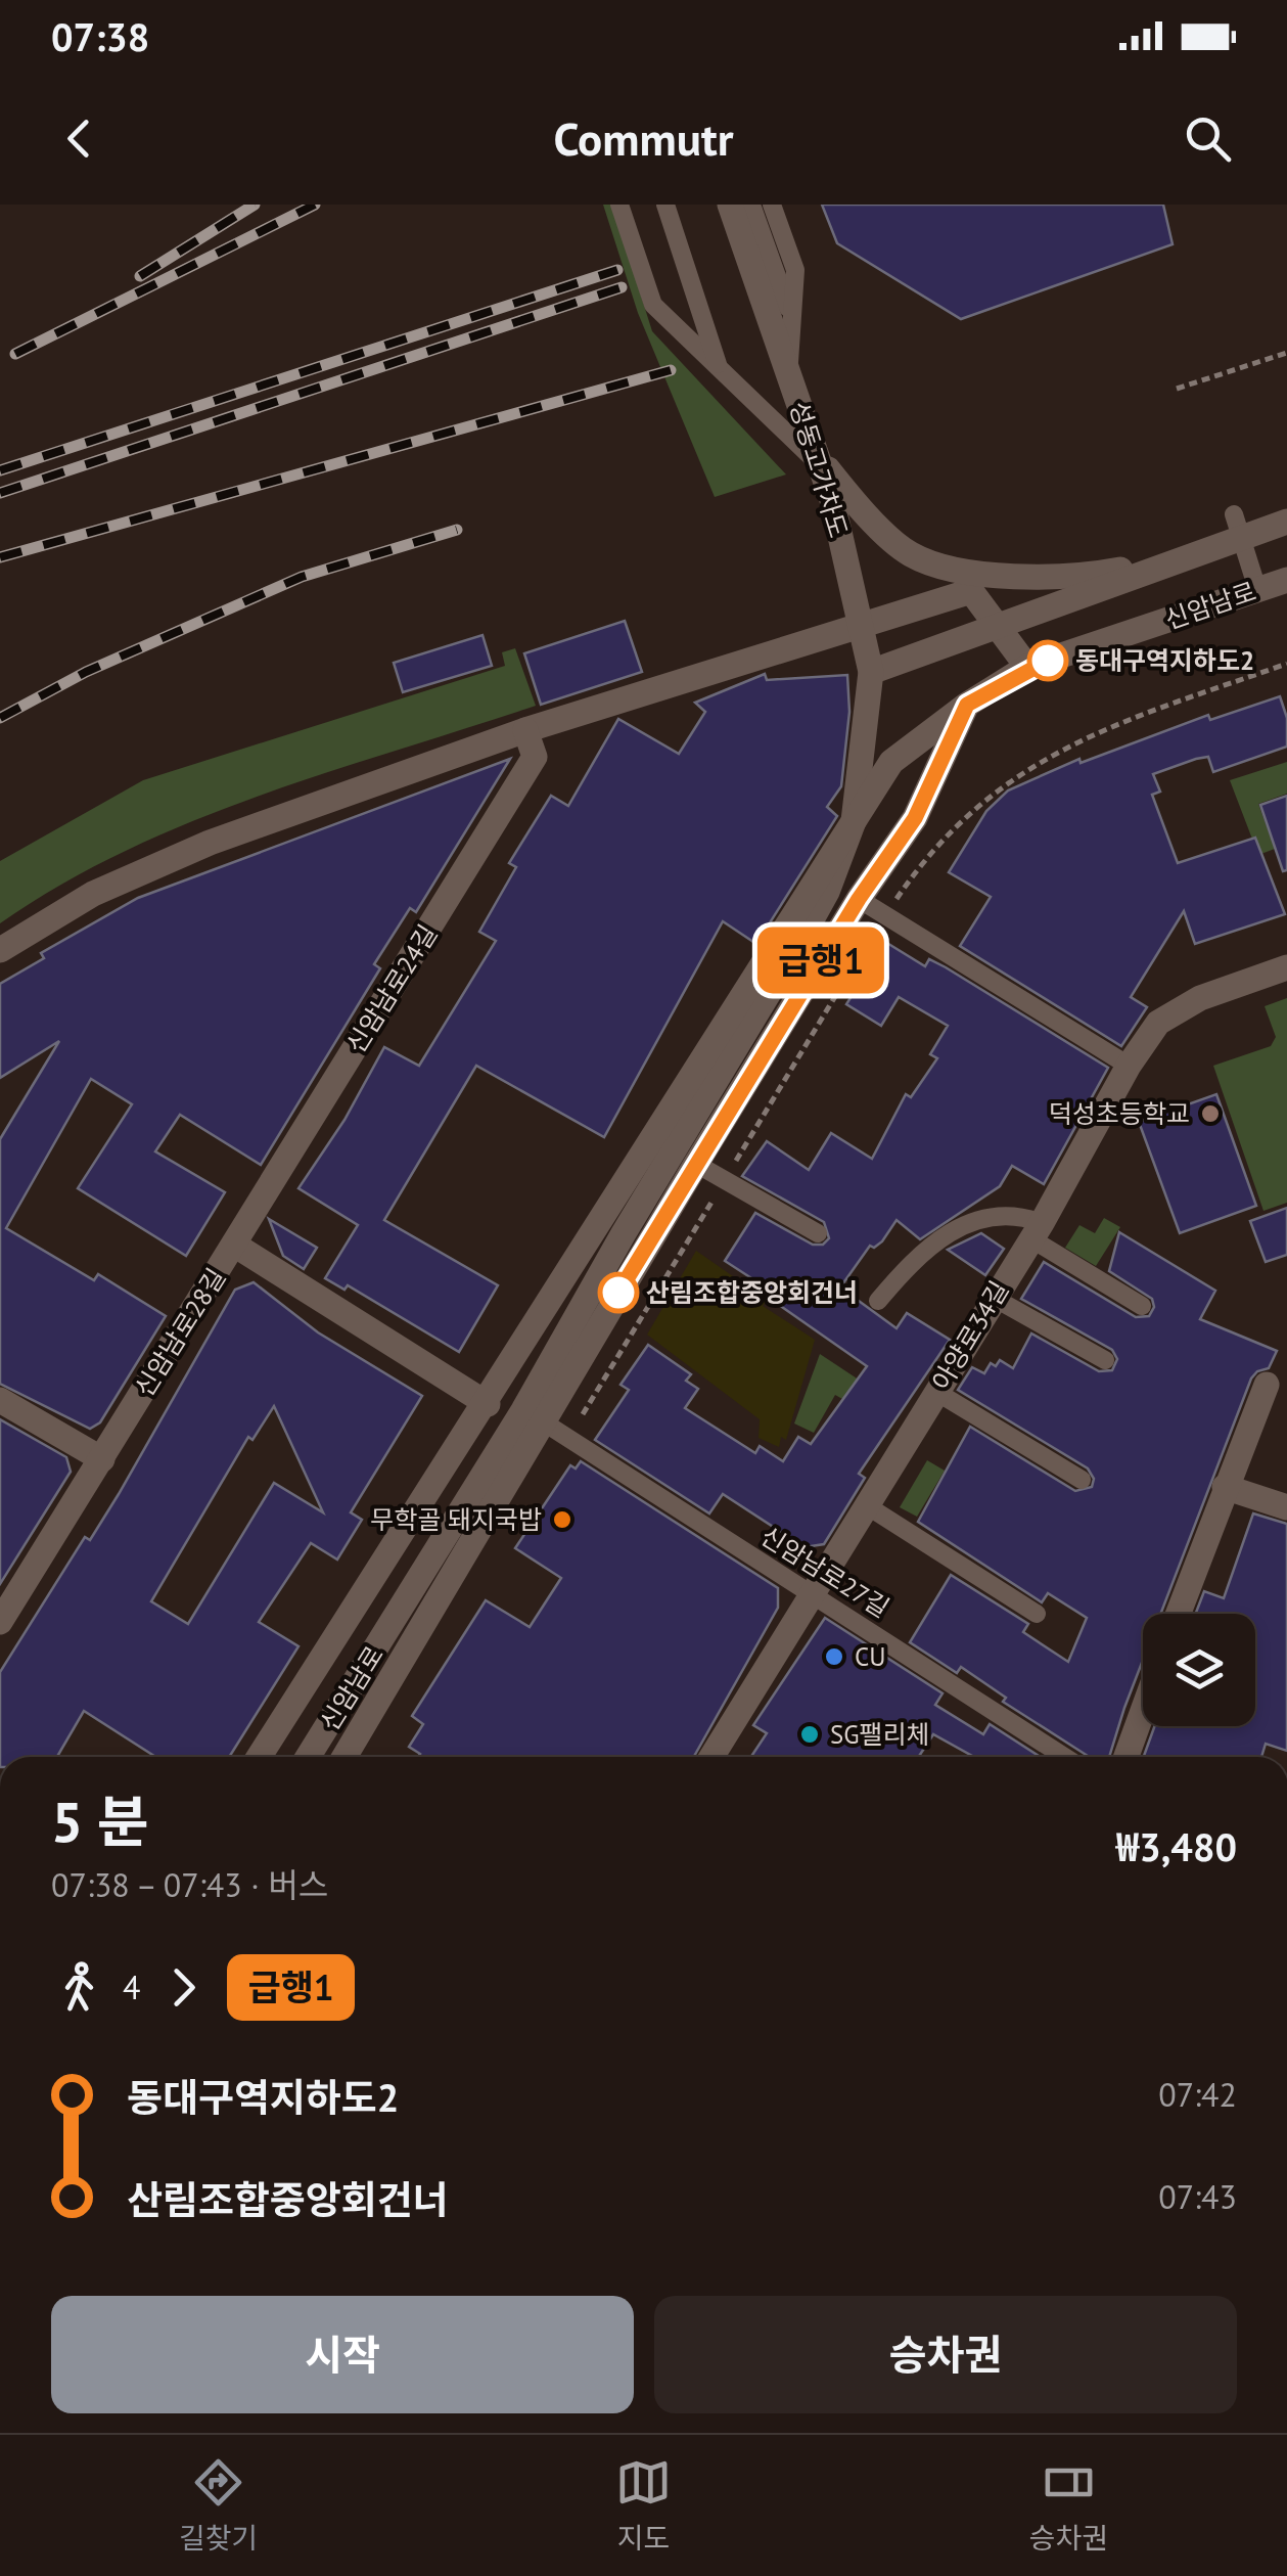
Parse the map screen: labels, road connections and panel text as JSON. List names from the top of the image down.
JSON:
{
  "streets": {
    "street": [
      "성동고가차도",
      "신암남로",
      "신암남로24길",
      "신암남로28길",
      "아양로34길"
    ],
    "lane": ["신암남로27길"]
  },
  "crossings": [
    ["성동고가차도", "신암남로"],
    ["신암남로", "신암남로28길"],
    ["신암남로24길", "신암남로28길"],
    ["아양로34길", "신암남로27길"]
  ],
  "places": [
    "동대구역지하도2",
    "덕성초등학교",
    "산림조합중앙회건너",
    "무학골 돼지국밥",
    "CU",
    "SG팰리체"
  ],
  "lines": ["bus line 급행1"],
  "page": {
    "status": "07:38",
    "header": "Commutr",
    "on_map": "급행1",
    "heading": ["5 분", "07:38 – 07:43 · 버스", "₩3,480"],
    "legs": ["4", "급행1"],
    "list": [
      {
        "name": "동대구역지하도2",
        "value": "07:42"
      },
      {
        "name": "산림조합중앙회건너",
        "value": "07:43"
      }
    ],
    "buttons": ["시작", "승차권"],
    "tabs": ["길찾기", "지도", "승차권"]
  }
}
